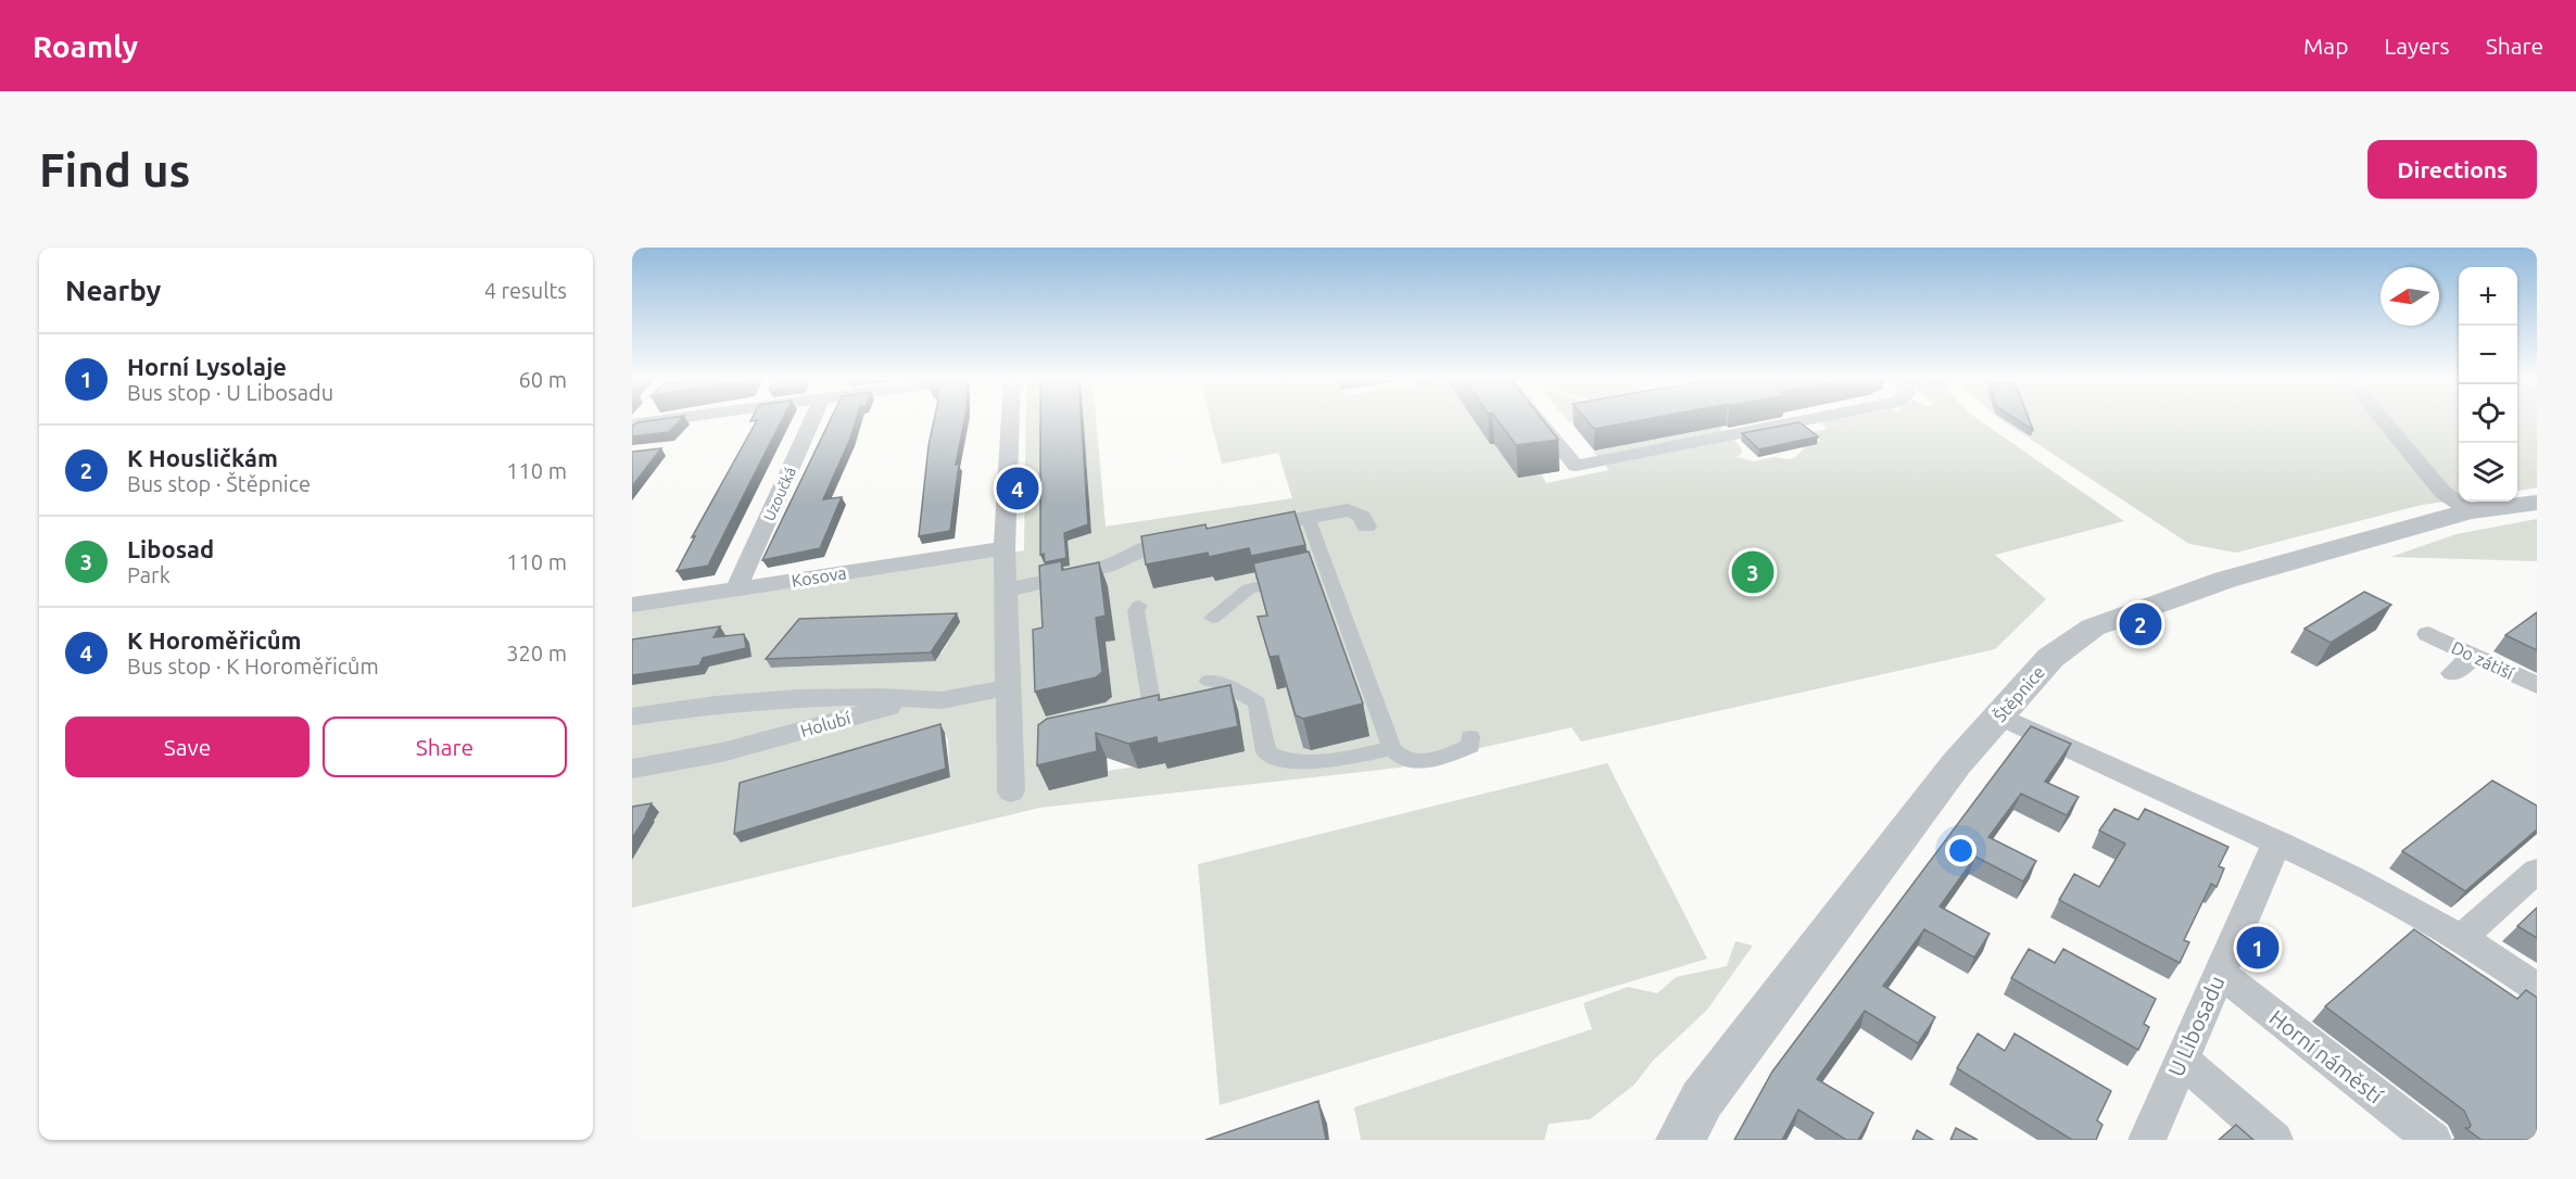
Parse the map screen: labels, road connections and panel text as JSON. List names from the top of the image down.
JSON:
{
  "streets": {
    "street": [
      "Uzoučká",
      "Kosova",
      "Do zátiší",
      "Štěpnice",
      "Holubí",
      "U Libosadu",
      "Horní náměstí"
    ]
  },
  "crossings": [
    ["Uzoučká", "Kosova"],
    ["U Libosadu", "Horní náměstí"]
  ],
  "north": "left",
  "page": {
    "header": "Roamly",
    "nav": ["Map", "Layers", "Share"],
    "buttons": [
      "Directions",
      ["Save", "Share"]
    ],
    "title": "Find us",
    "heading": ["Nearby", "4 results"],
    "map_buttons": ["+", "−"],
    "list": [
      {
        "mark": "1",
        "name": "Horní Lysolaje",
        "note": "Bus stop · U Libosadu",
        "value": "60 m"
      },
      {
        "mark": "2",
        "name": "K Housličkám",
        "note": "Bus stop · Štěpnice",
        "value": "110 m"
      },
      {
        "mark": "3",
        "name": "Libosad",
        "note": "Park",
        "value": "110 m"
      },
      {
        "mark": "4",
        "name": "K Horoměřicům",
        "note": "Bus stop · K Horoměřicům",
        "value": "320 m"
      }
    ],
    "pins": [
      "4",
      "3",
      "2",
      "1"
    ]
  }
}
